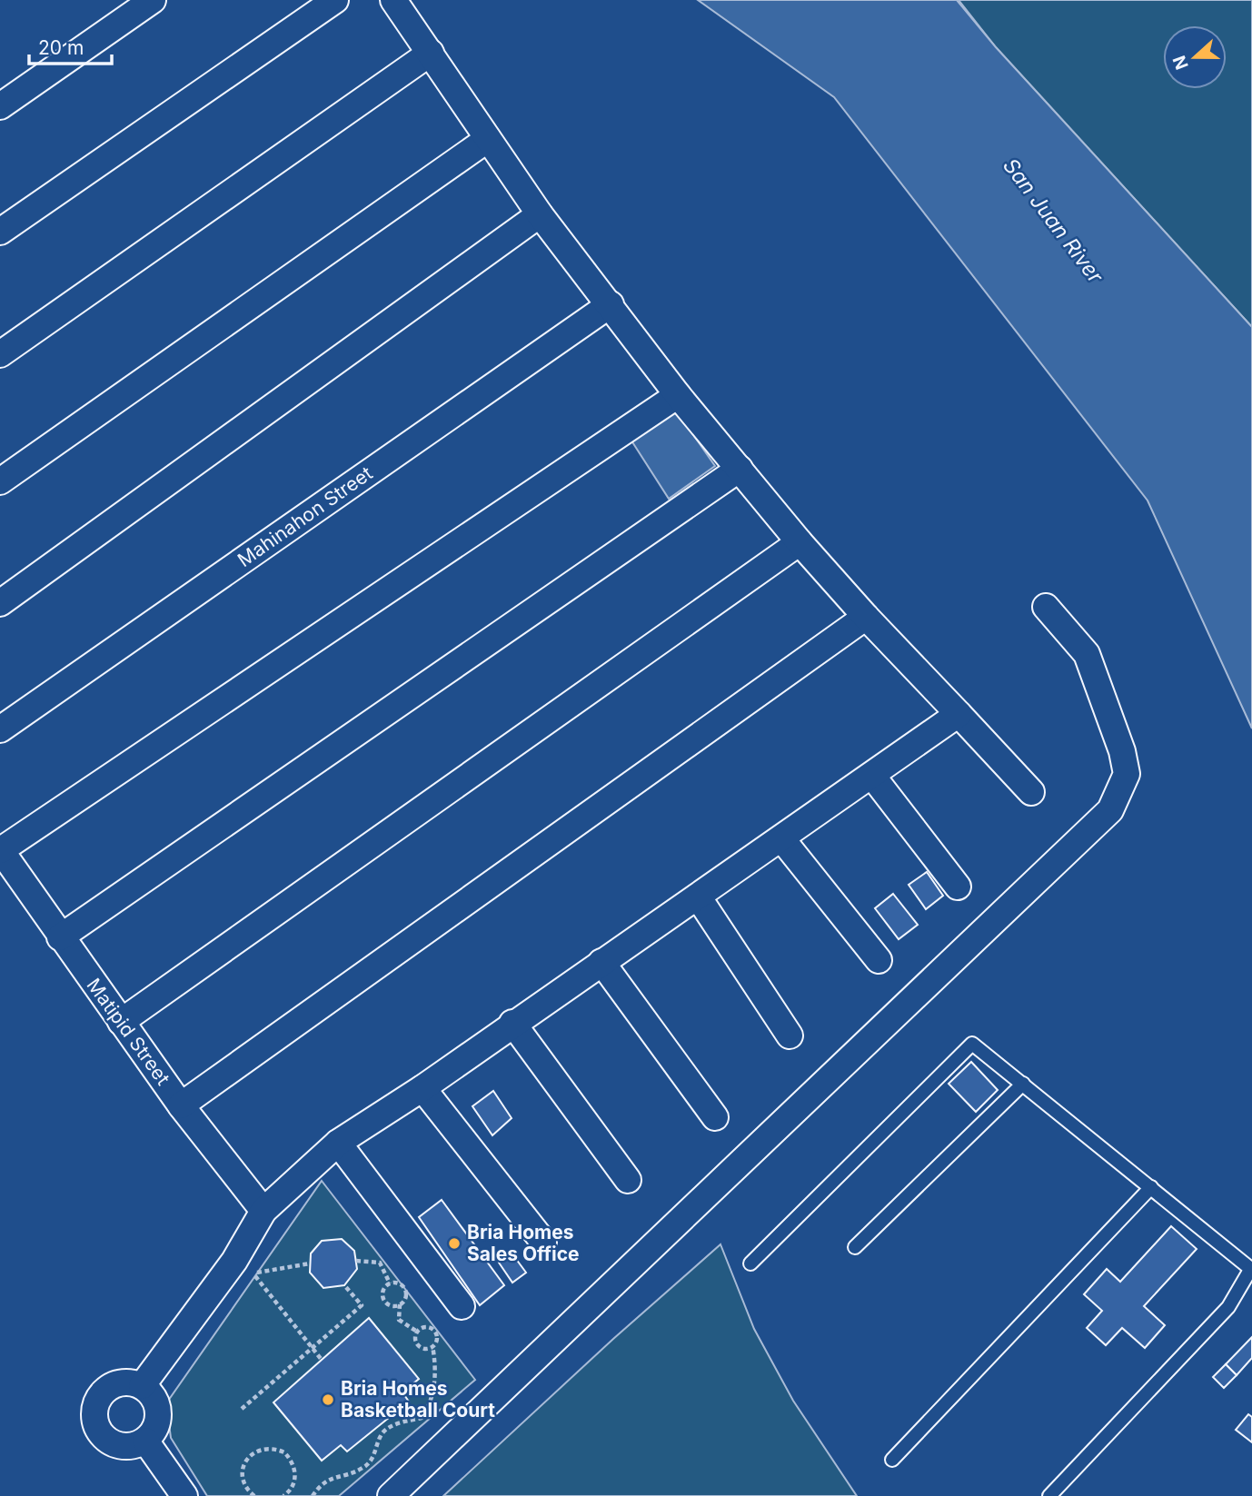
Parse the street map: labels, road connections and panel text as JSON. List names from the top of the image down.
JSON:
{
  "streets": {
    "street": ["Mahinahon Street", "Matipid Street"]
  },
  "water": ["San Juan River"],
  "places": ["Bria Homes Sales Office", "Bria Homes Basketball Court"],
  "scale_bar": "20 m",
  "north": "left"
}
